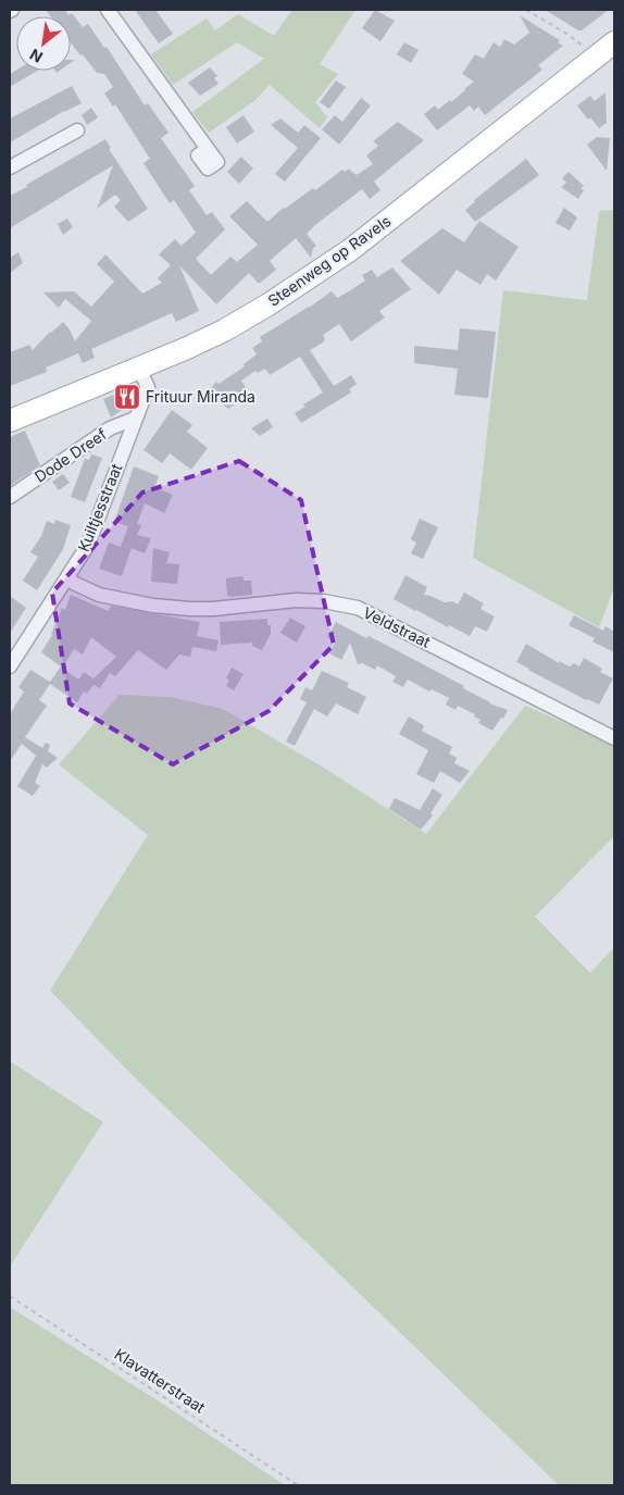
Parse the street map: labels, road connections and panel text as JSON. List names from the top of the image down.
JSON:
{
  "streets": {
    "main road": ["Steenweg op Ravels"],
    "street": ["Dode Dreef", "Kuiltjesstraat", "Veldstraat"],
    "path": ["Klavatterstraat"]
  },
  "crossings": [
    ["Steenweg op Ravels", "Kuiltjesstraat"],
    ["Dode Dreef", "Kuiltjesstraat"],
    ["Kuiltjesstraat", "Veldstraat"]
  ],
  "places": {
    "restaurant": ["Frituur Miranda"]
  },
  "north": "bottom left"
}
